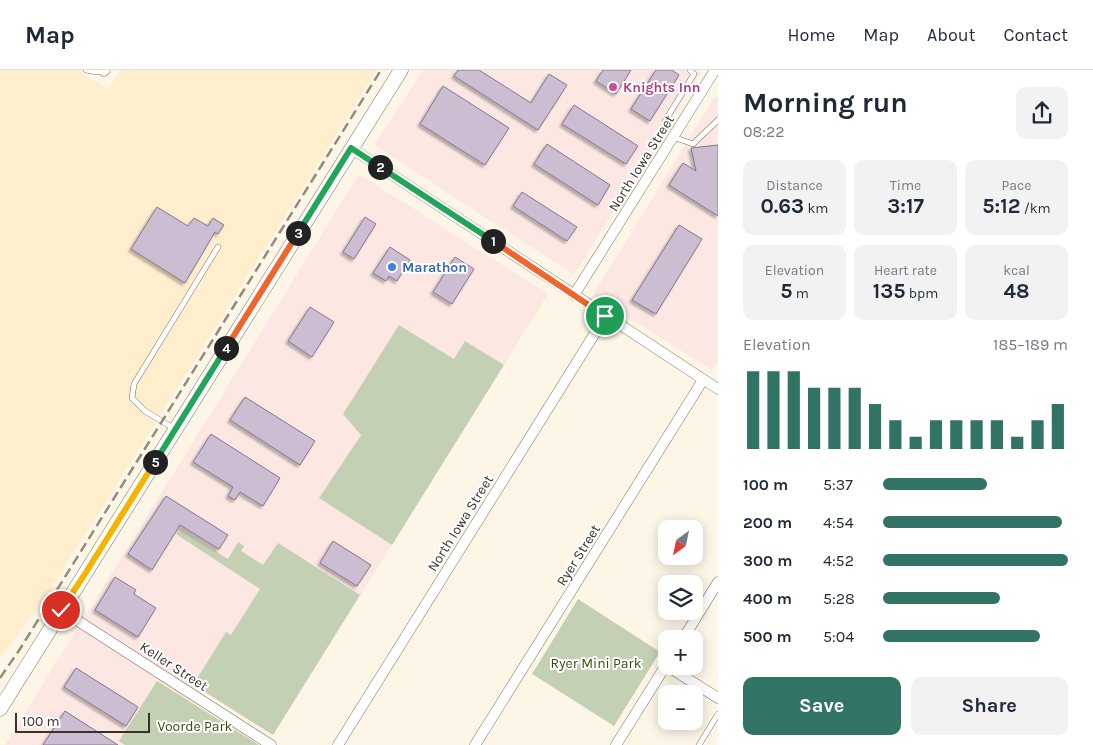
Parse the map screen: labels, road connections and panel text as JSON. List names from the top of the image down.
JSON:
{
  "streets": {
    "street": ["North Iowa Street", "Ryer Street", "Keller Street"]
  },
  "parks": ["Ryer Mini Park", "Voorde Park"],
  "places": ["Knights Inn", "Marathon"],
  "scale_bar": "100 m",
  "north": "bottom left",
  "page": {
    "header": "Map",
    "nav": [
      "Home",
      "Map",
      "About",
      "Contact"
    ],
    "heading": ["Morning run", "08:22"],
    "pins": [
      "2",
      "3",
      "1",
      "4",
      "5"
    ],
    "stats": [
      ["Distance", "0.63 km"],
      ["Time", "3:17"],
      ["Pace", "5:12 /km"],
      ["Elevation", "5 m"],
      ["Heart rate", "135 bpm"],
      ["kcal", "48"]
    ],
    "chart": ["Elevation", "185–189 m"],
    "list": [
      {
        "name": "100 m",
        "note": "5:37"
      },
      {
        "name": "200 m",
        "note": "4:54"
      },
      {
        "name": "300 m",
        "note": "4:52"
      },
      {
        "name": "400 m",
        "note": "5:28"
      },
      {
        "name": "500 m",
        "note": "5:04"
      }
    ],
    "map_buttons": ["+", "−"],
    "buttons": ["Save", "Share"],
    "scale": "100 m"
  }
}
